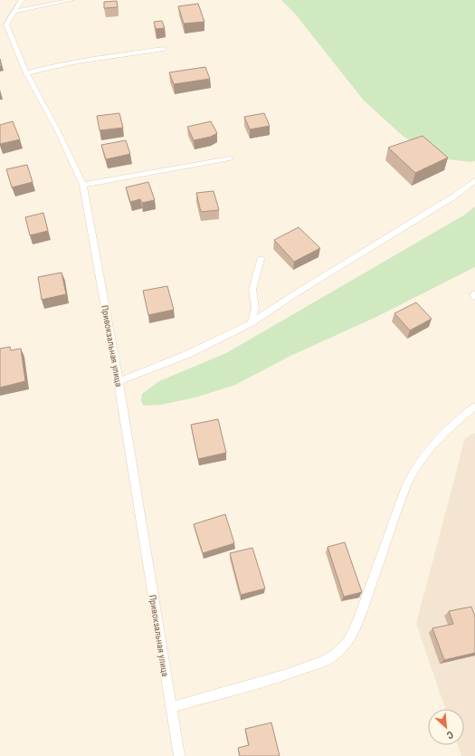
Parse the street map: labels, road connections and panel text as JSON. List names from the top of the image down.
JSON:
{
  "streets": {
    "lane": ["Привокзальная улица"]
  },
  "north": "bottom right"
}
